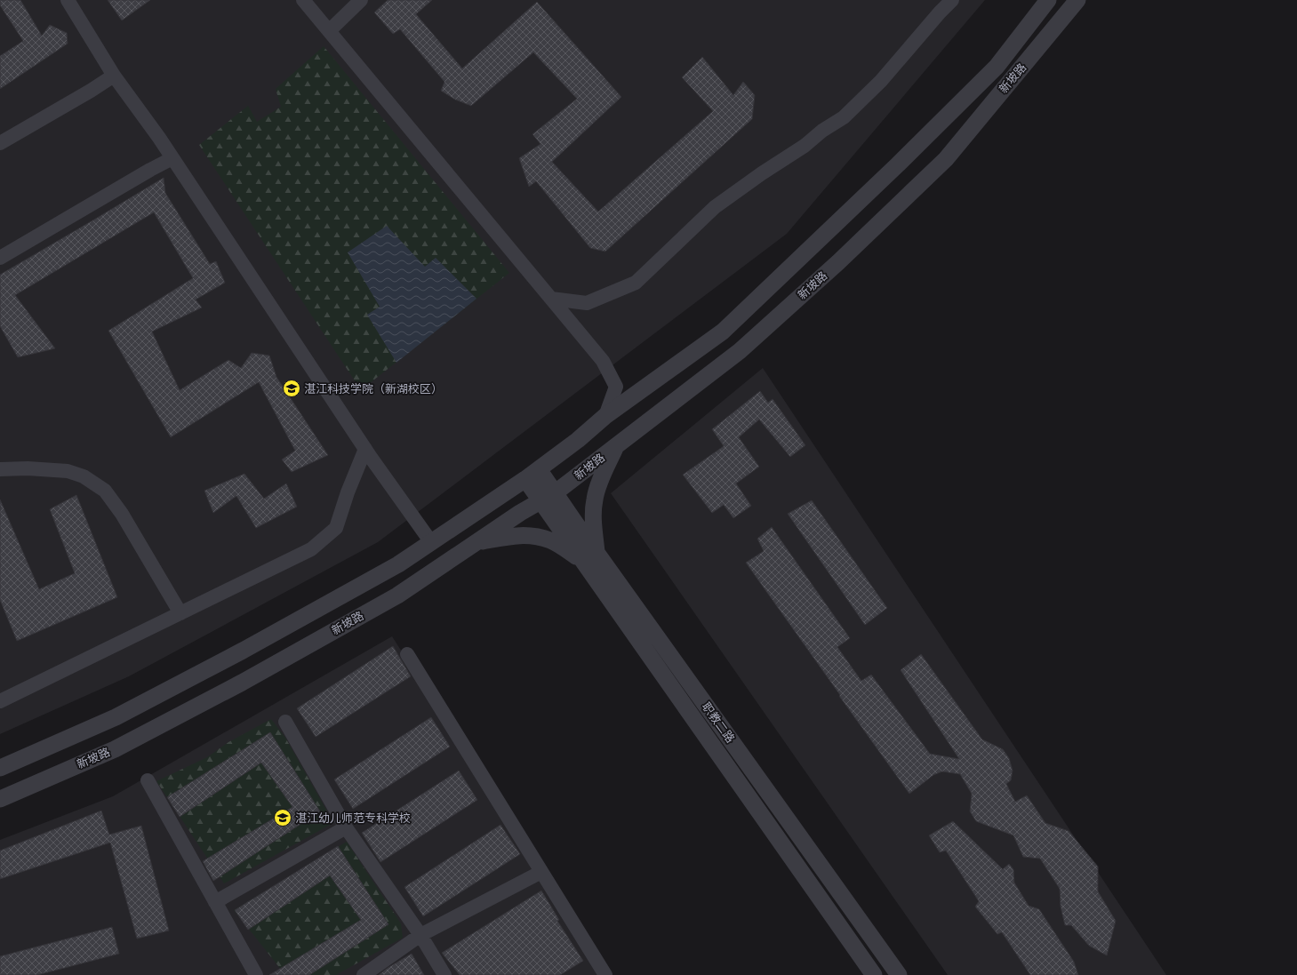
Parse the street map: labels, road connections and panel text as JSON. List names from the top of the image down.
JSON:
{
  "streets": {
    "street": ["新坡路", "职教二路"]
  },
  "crossings": [
    ["新坡路", "职教二路"]
  ],
  "places": {
    "school or university": ["湛江科技学院（新湖校区）", "湛江幼儿师范专科学校"]
  }
}
